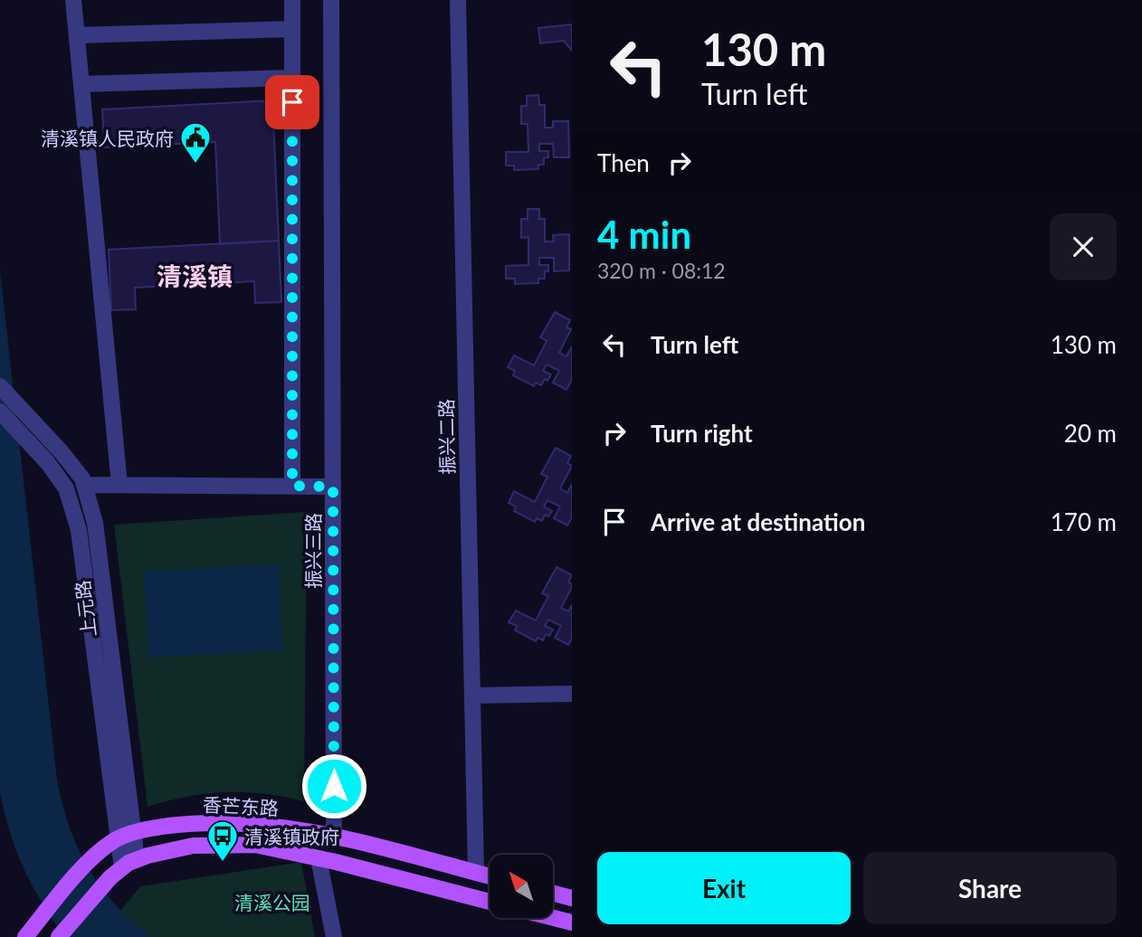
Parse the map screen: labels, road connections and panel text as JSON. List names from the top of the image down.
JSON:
{
  "streets": {
    "main road": ["香芒东路"],
    "street": ["振兴二路", "振兴三路", "上元路"]
  },
  "crossings": [
    ["振兴二路", "香芒东路"],
    ["振兴三路", "香芒东路"],
    ["上元路", "香芒东路"]
  ],
  "districts": ["清溪镇"],
  "parks": ["清溪公园"],
  "places": {
    "public building": ["清溪镇人民政府"],
    "bus stop": ["清溪镇政府"]
  },
  "north": "top left",
  "page": {
    "turn": ["130 m", "Turn left"],
    "then": "Then",
    "heading": ["4 min", "320 m · 08:12"],
    "list": [
      {
        "name": "Turn left",
        "value": "130 m"
      },
      {
        "name": "Turn right",
        "value": "20 m"
      },
      {
        "name": "Arrive at destination",
        "value": "170 m"
      }
    ],
    "buttons": ["Exit", "Share"]
  }
}
